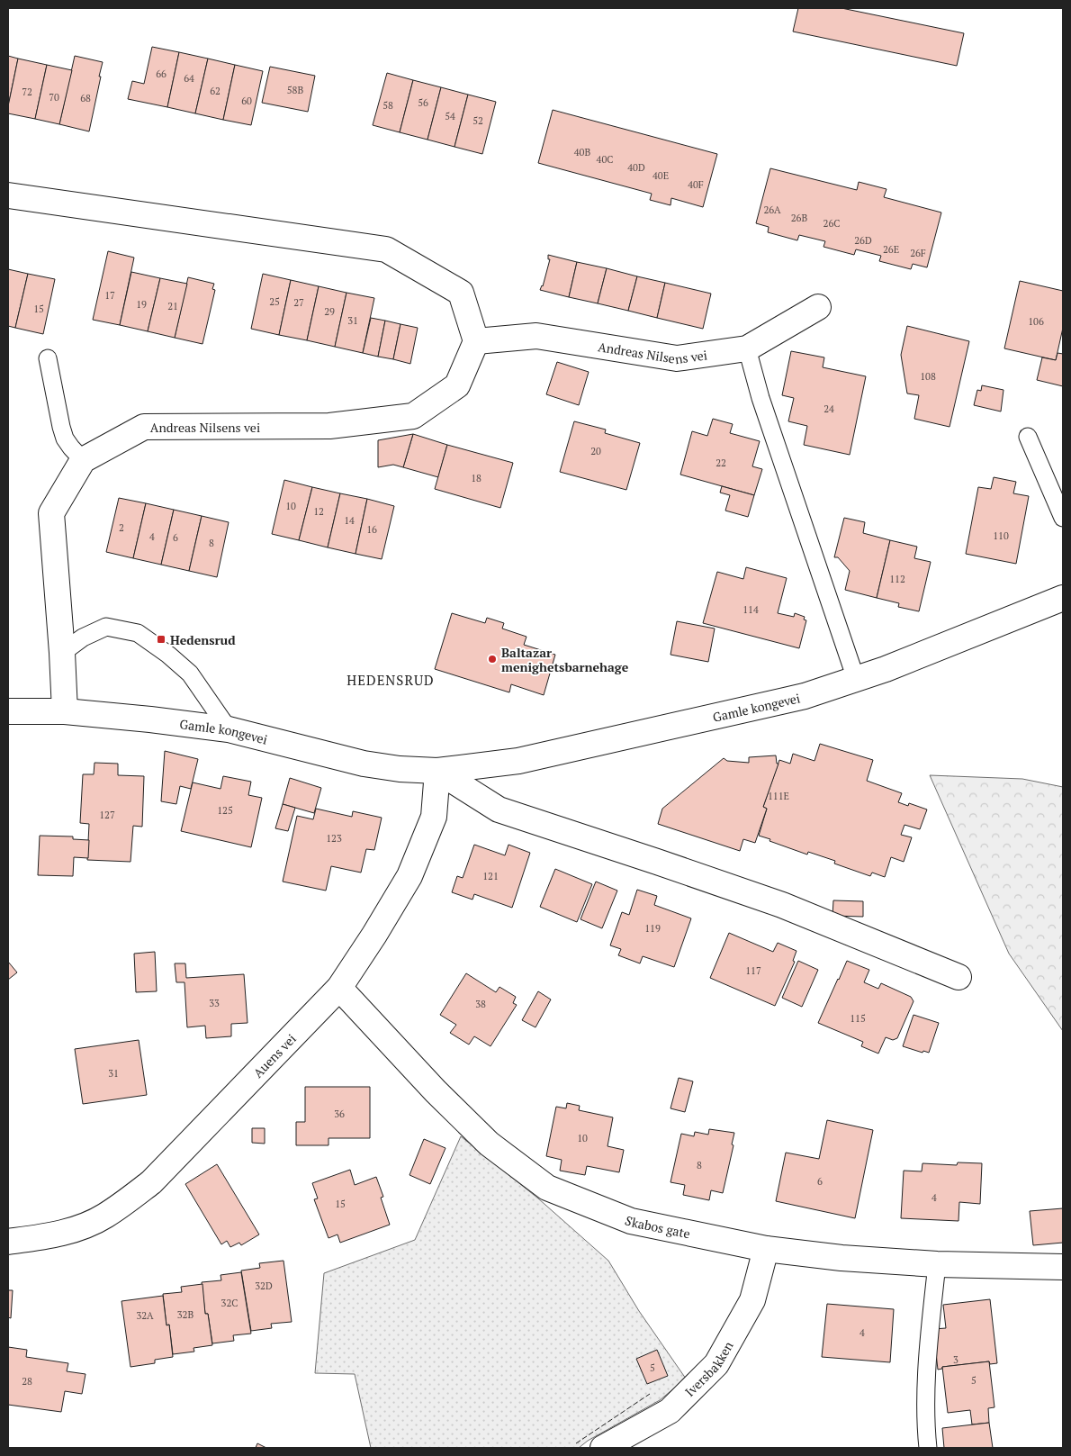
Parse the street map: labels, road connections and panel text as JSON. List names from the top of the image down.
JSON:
{
  "streets": {
    "street": [
      "Andreas Nilsens vei",
      "Gamle kongevei",
      "Auens vei",
      "Skabos gate",
      "Iversbakken"
    ]
  },
  "crossings": [
    ["Gamle kongevei", "Auens vei"],
    ["Auens vei", "Skabos gate"],
    ["Skabos gate", "Iversbakken"]
  ],
  "districts": ["HEDENSRUD"],
  "places": {
    "transit": ["Hedensrud"],
    "other": ["Baltazar menighetsbarnehage"]
  },
  "house_numbers": [
    "66",
    "64",
    "58B",
    "62",
    "72",
    "70",
    "68",
    "60",
    "56",
    "58",
    "54",
    "52",
    "40B",
    "40C",
    "40D",
    "40E",
    "40F",
    "26A",
    "26B",
    "26C",
    "26D",
    "26E",
    "26F",
    "17",
    "25",
    "27",
    "19",
    "21",
    "15",
    "29",
    "31",
    "106",
    "108",
    "24",
    "20",
    "22",
    "18",
    "10",
    "12",
    "14",
    "2",
    "16",
    "110",
    "4",
    "6",
    "8",
    "112",
    "114",
    "111E",
    "125",
    "127",
    "123",
    "121",
    "119",
    "117",
    "33",
    "38",
    "115",
    "31",
    "36",
    "10",
    "8",
    "6",
    "4",
    "15",
    "32D",
    "32C",
    "32B",
    "32A",
    "4",
    "3",
    "5",
    "5",
    "28"
  ]
}
